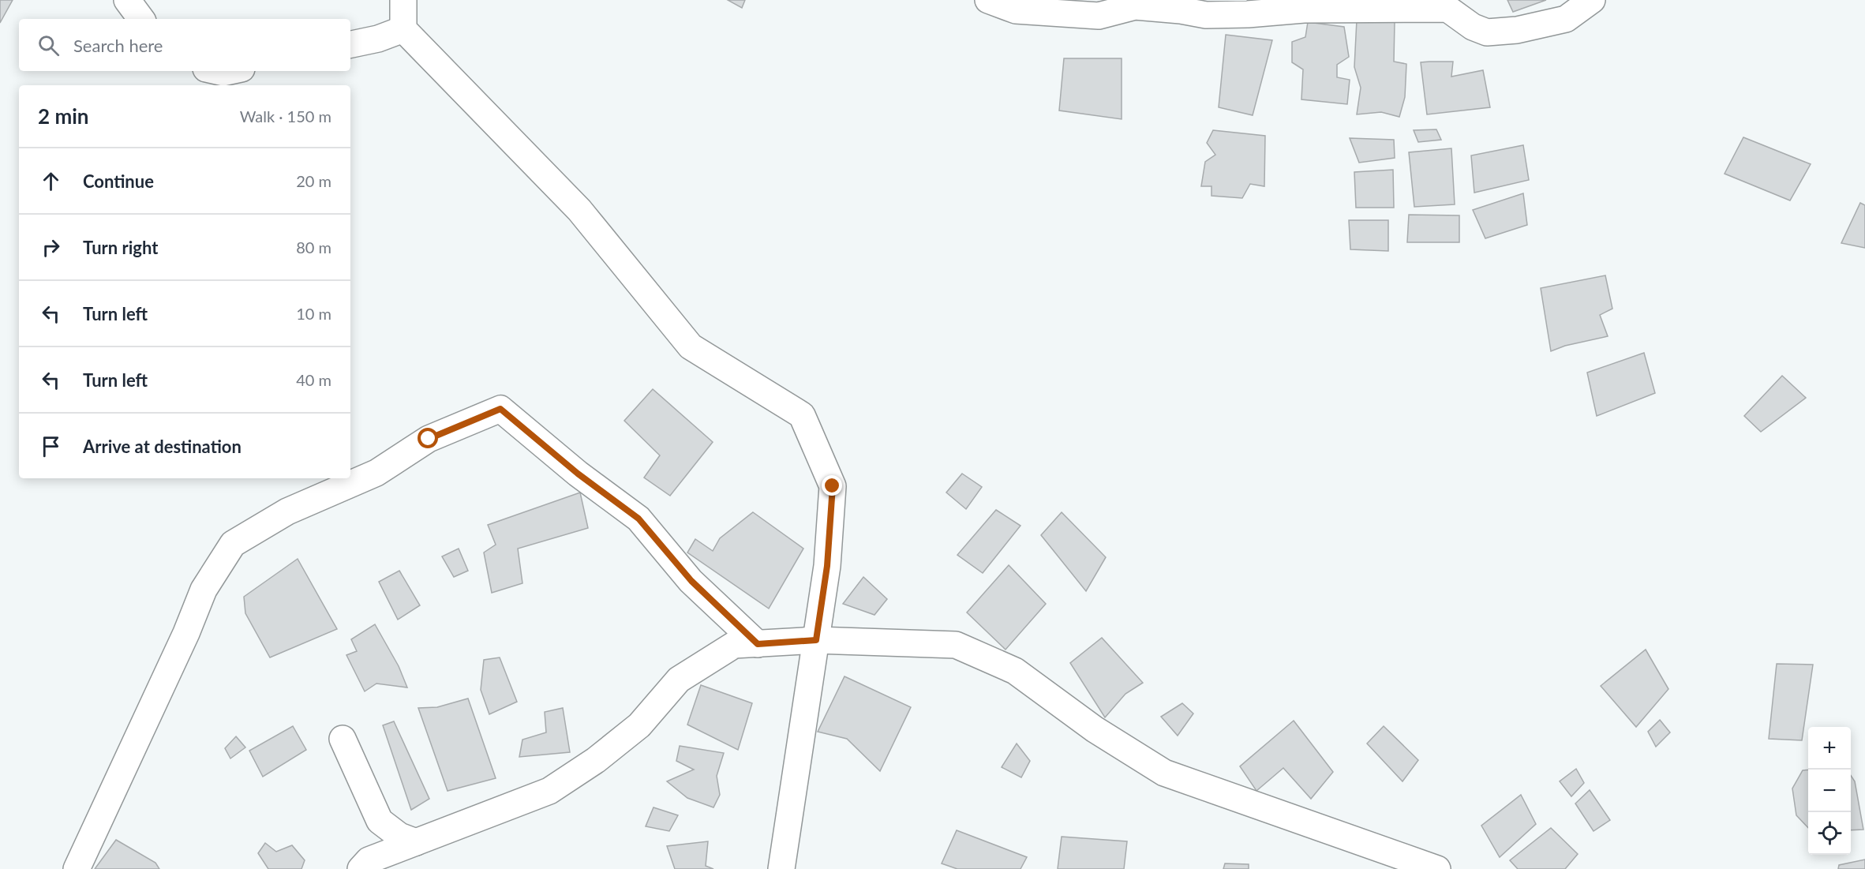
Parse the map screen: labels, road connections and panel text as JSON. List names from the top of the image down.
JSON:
{
  "page": {
    "search": "Search here",
    "heading": ["2 min", "Walk · 150 m"],
    "list": [
      ["Continue", "20 m"],
      ["Turn right", "80 m"],
      ["Turn left", "10 m"],
      ["Turn left", "40 m"],
      "Arrive at destination"
    ],
    "map_buttons": ["+", "−"]
  }
}
